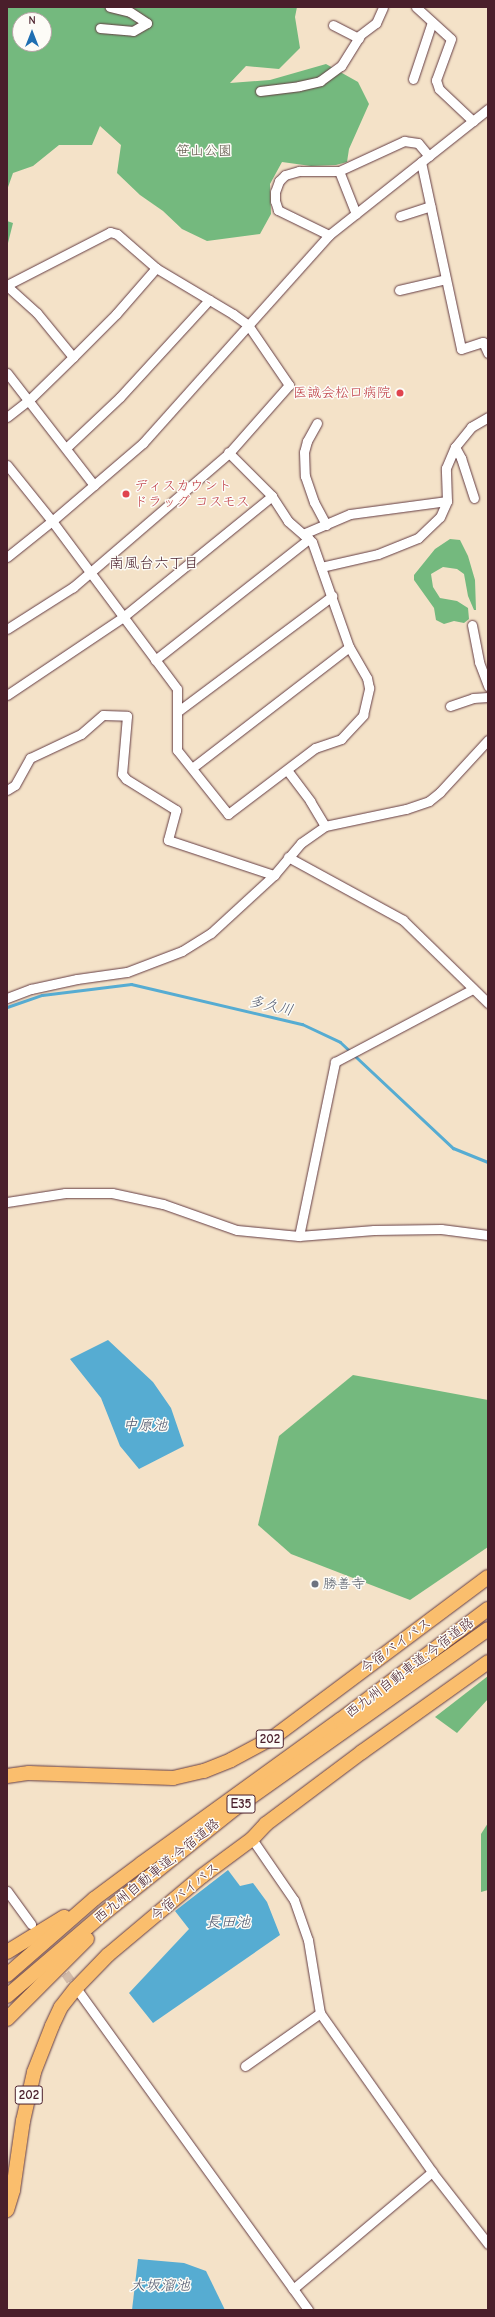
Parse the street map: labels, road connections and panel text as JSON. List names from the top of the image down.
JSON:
{
  "streets": {
    "highway": [
      "今宿バイパス",
      "西九州自動車道;今宿道路",
      "202",
      "E35"
    ]
  },
  "districts": ["南風台六丁目"],
  "water": [
    "多久川",
    "中原池",
    "長田池",
    "大坂溜池"
  ],
  "parks": ["笹山公園"],
  "places": ["医誠会松口病院", "ディスカウント ドラッグ コスモス", "勝善寺"],
  "north": "top"
}
